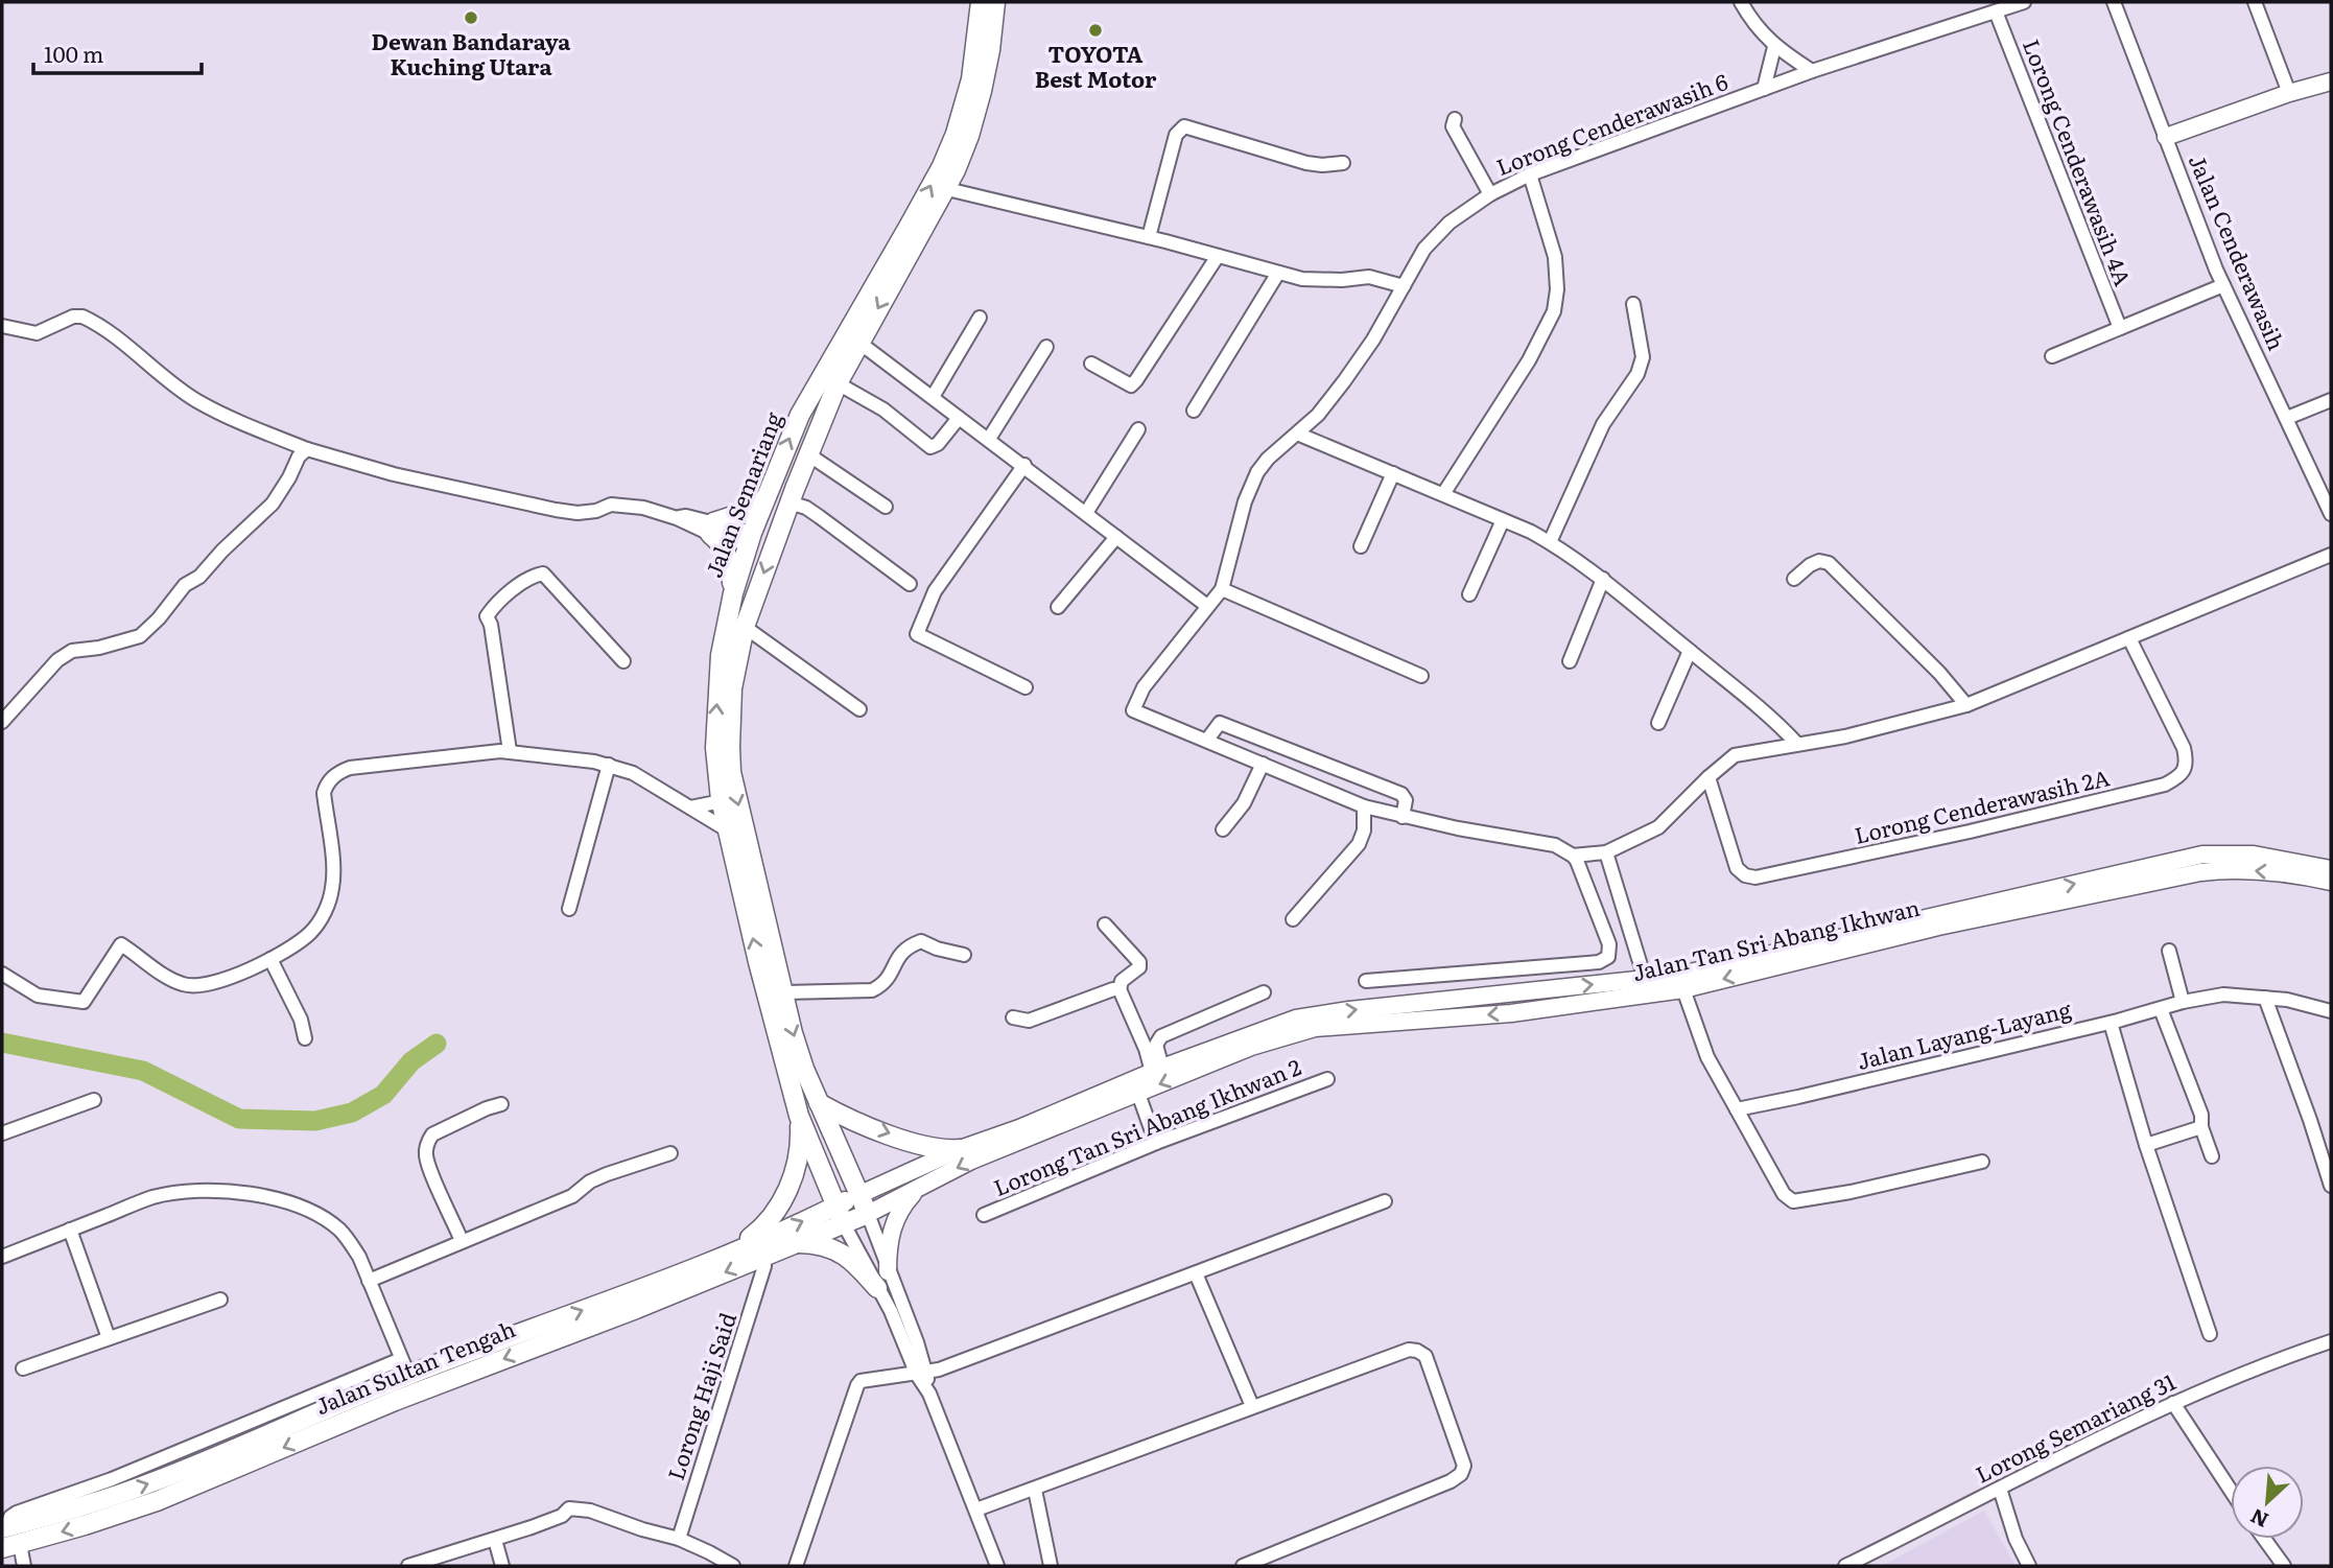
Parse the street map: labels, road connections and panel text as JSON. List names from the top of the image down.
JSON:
{
  "streets": {
    "main road": ["Jalan Semariang", "Jalan Sultan Tengah"],
    "street": [
      "Lorong Cenderawasih 6",
      "Lorong Cenderawasih 4A",
      "Jalan Cenderawasih",
      "Lorong Cenderawasih 2A",
      "Jalan Tan Sri Abang Ikhwan",
      "Jalan Layang-Layang",
      "Lorong Tan Sri Abang Ikhwan 2",
      "Lorong Haji Said",
      "Lorong Semariang 31"
    ]
  },
  "crossings": [
    ["Lorong Cenderawasih 6", "Lorong Cenderawasih 4A"],
    ["Jalan Semariang", "Jalan Sultan Tengah"]
  ],
  "places": ["Dewan Bandaraya Kuching Utara", "TOYOTA Best Motor"],
  "scale_bar": "100 m",
  "north": "bottom left"
}
